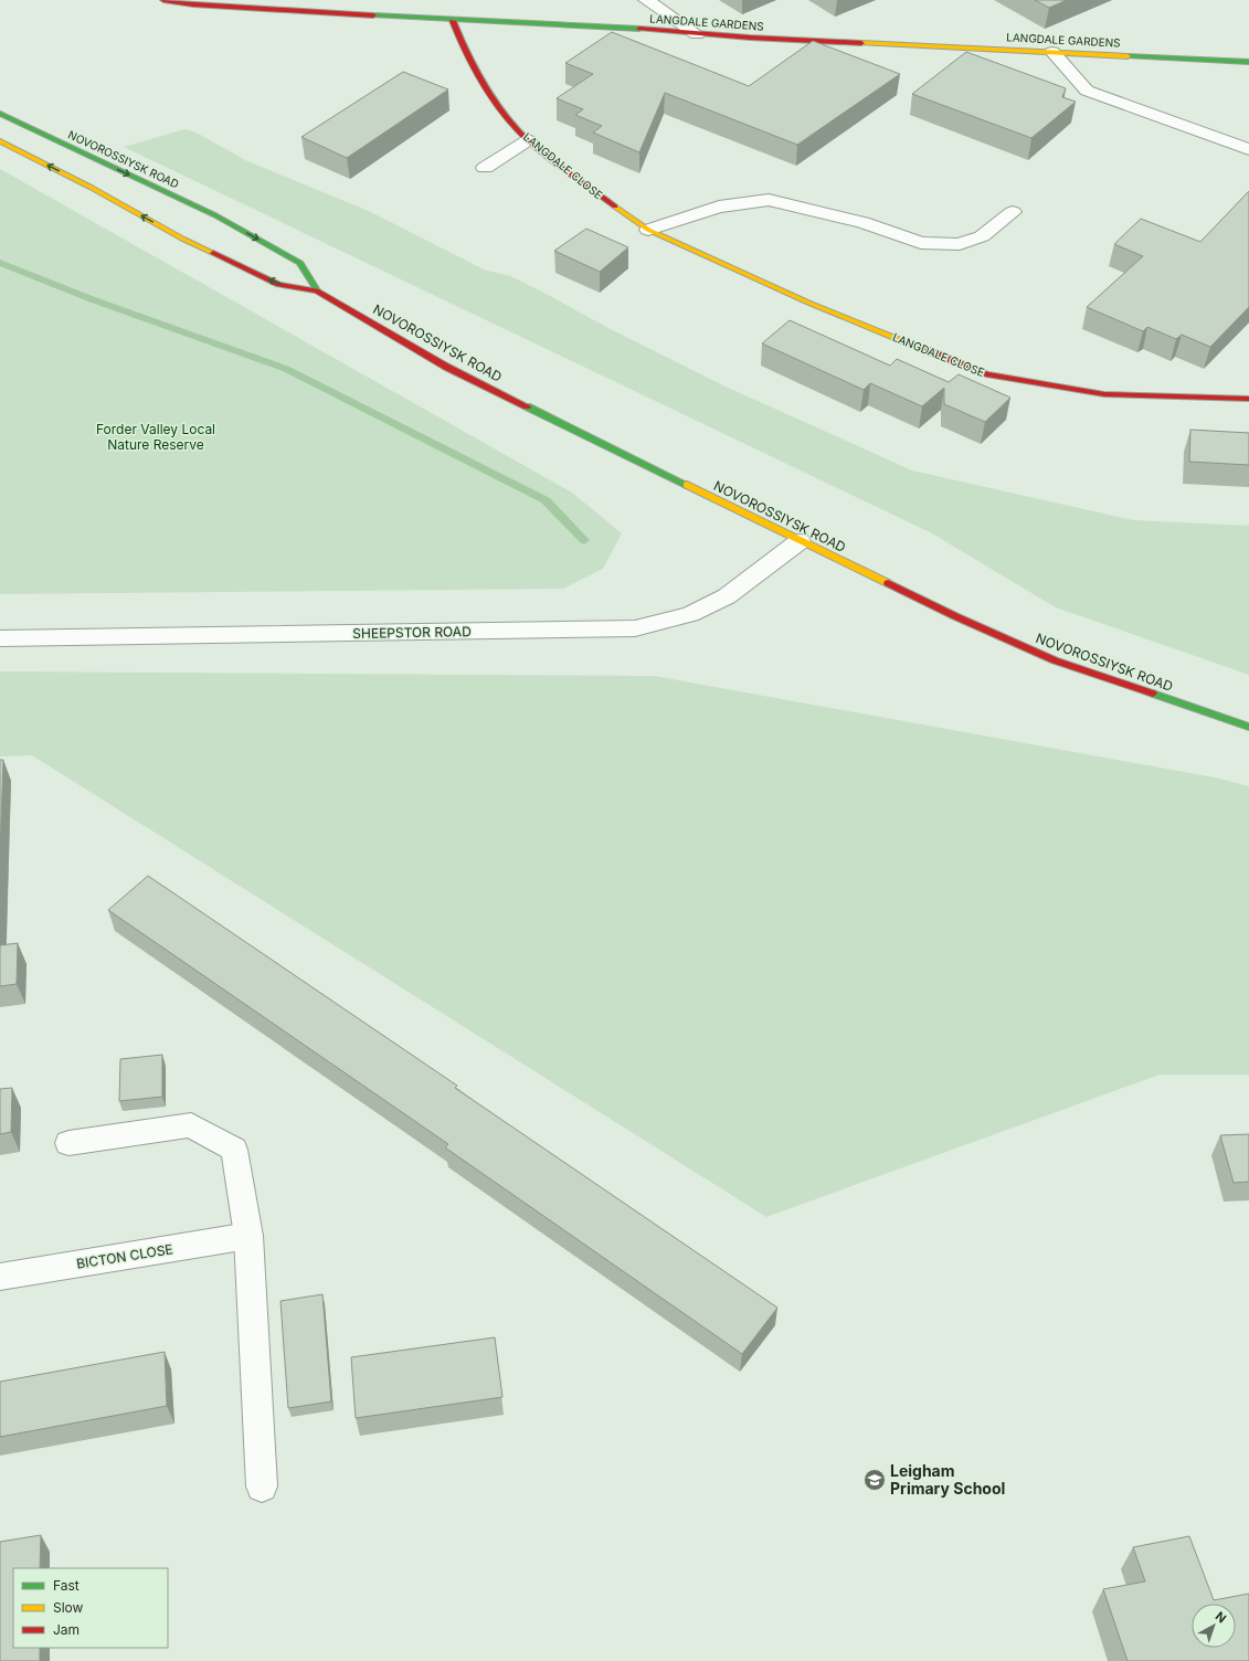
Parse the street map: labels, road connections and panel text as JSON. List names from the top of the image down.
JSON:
{
  "streets": {
    "street": [
      "LANGDALE GARDENS",
      "NOVOROSSIYSK ROAD",
      "LANGDALE CLOSE",
      "SHEEPSTOR ROAD",
      "BICTON CLOSE"
    ]
  },
  "crossings": [
    ["LANGDALE GARDENS", "LANGDALE CLOSE"],
    ["NOVOROSSIYSK ROAD", "SHEEPSTOR ROAD"]
  ],
  "parks": ["Forder Valley Local Nature Reserve"],
  "places": {
    "school or university": ["Leigham Primary School"]
  },
  "legend": ["Fast", "Slow", "Jam"],
  "north": "top right"
}
